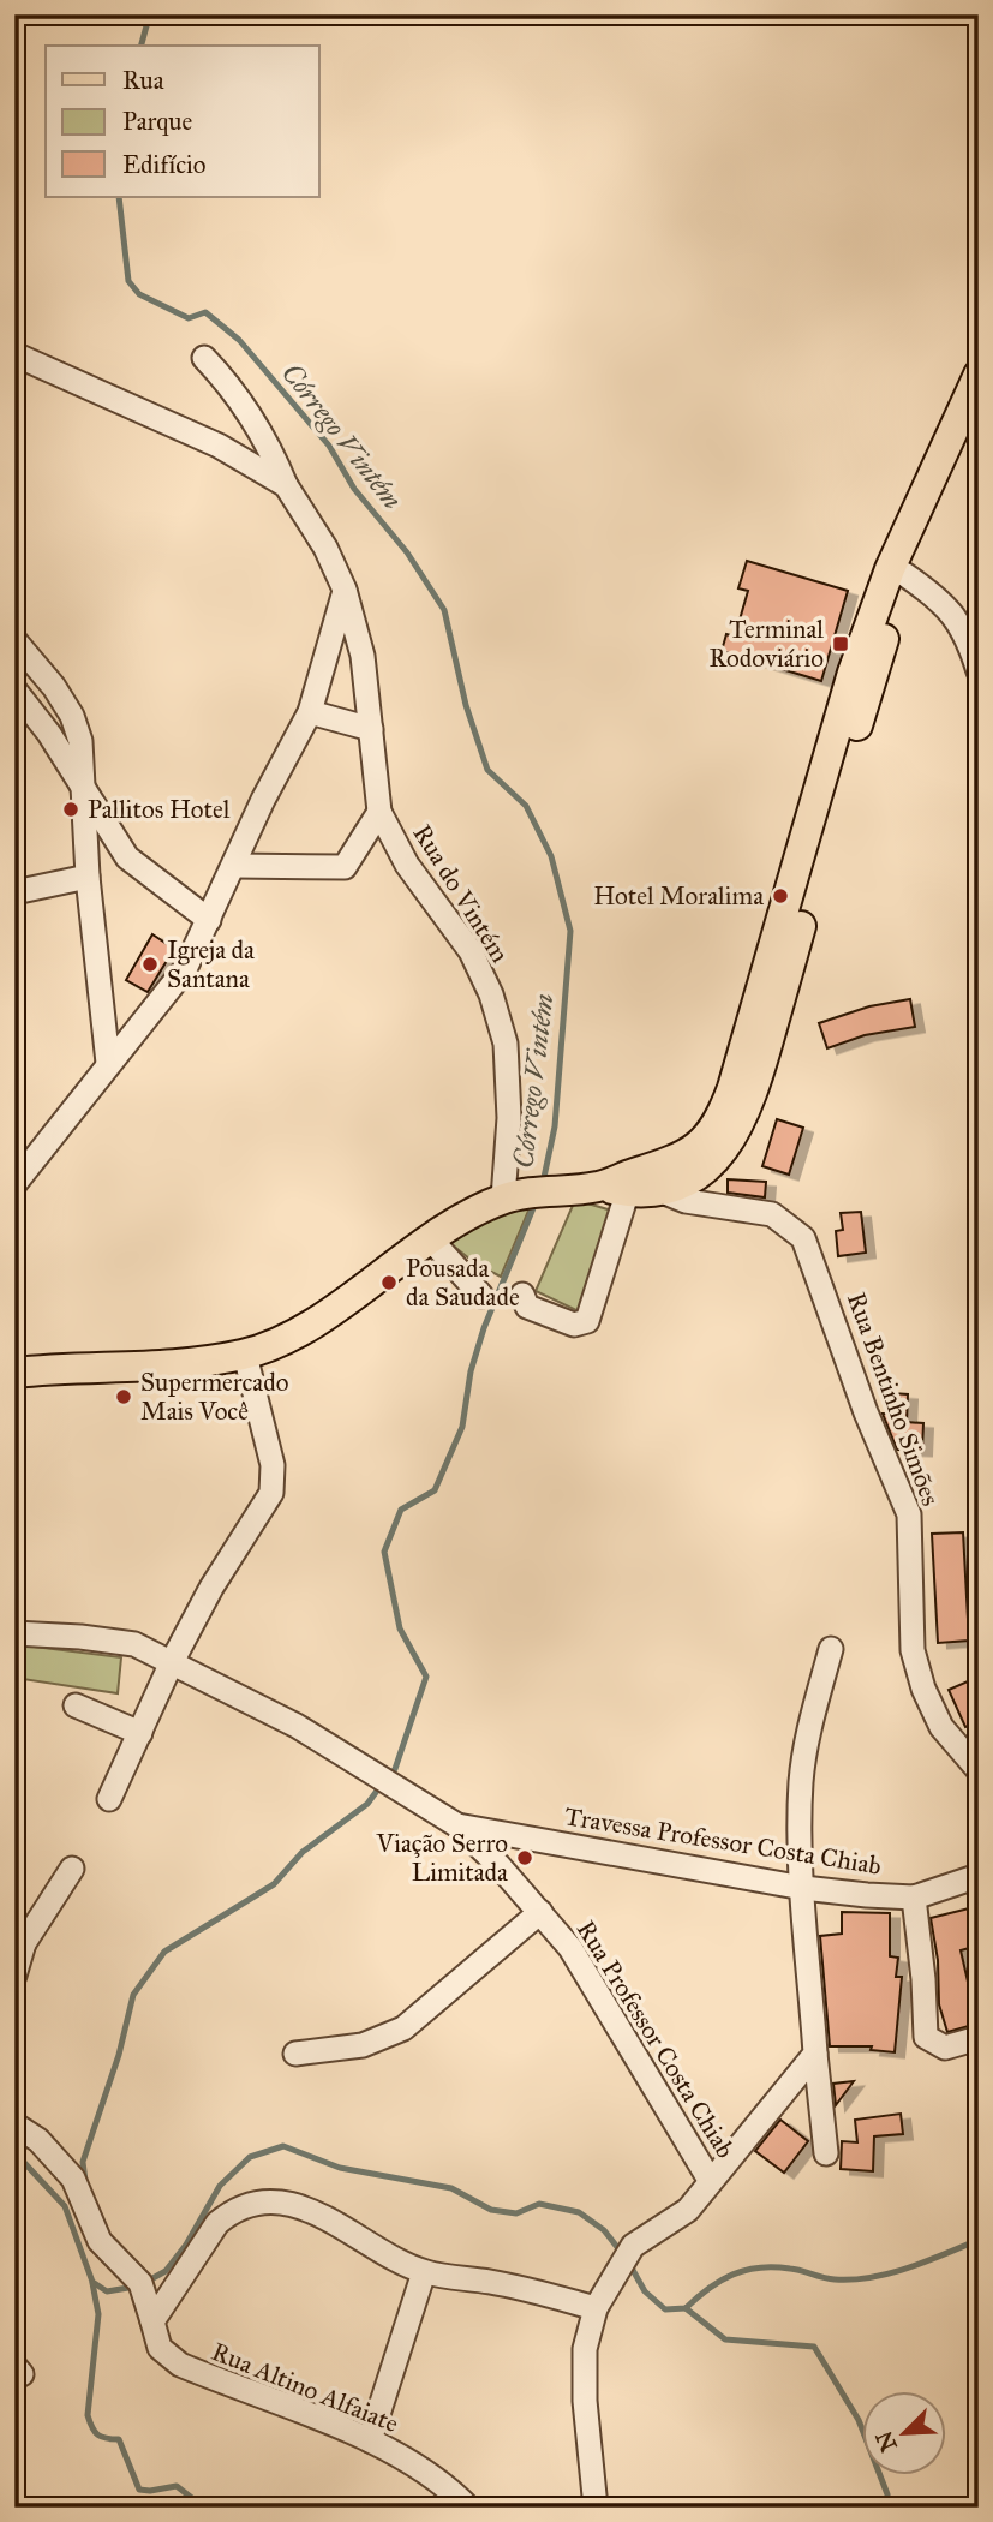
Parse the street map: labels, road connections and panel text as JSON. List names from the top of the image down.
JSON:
{
  "streets": {
    "street": [
      "Rua do Vintém",
      "Rua Bentinho Simões",
      "Travessa Professor Costa Chiab",
      "Rua Professor Costa Chiab",
      "Rua Altino Alfaiate"
    ]
  },
  "crossings": [
    ["Travessa Professor Costa Chiab", "Rua Professor Costa Chiab"]
  ],
  "water": ["Córrego Vintém"],
  "places": {
    "transit": ["Terminal Rodoviário"],
    "other": [
      "Pallitos Hotel",
      "Hotel Moralima",
      "Igreja da Santana",
      "Pousada da Saudade",
      "Supermercado Mais Você",
      "Viação Serro Limitada"
    ]
  },
  "legend": ["Rua", "Parque", "Edifício"],
  "north": "bottom left"
}
